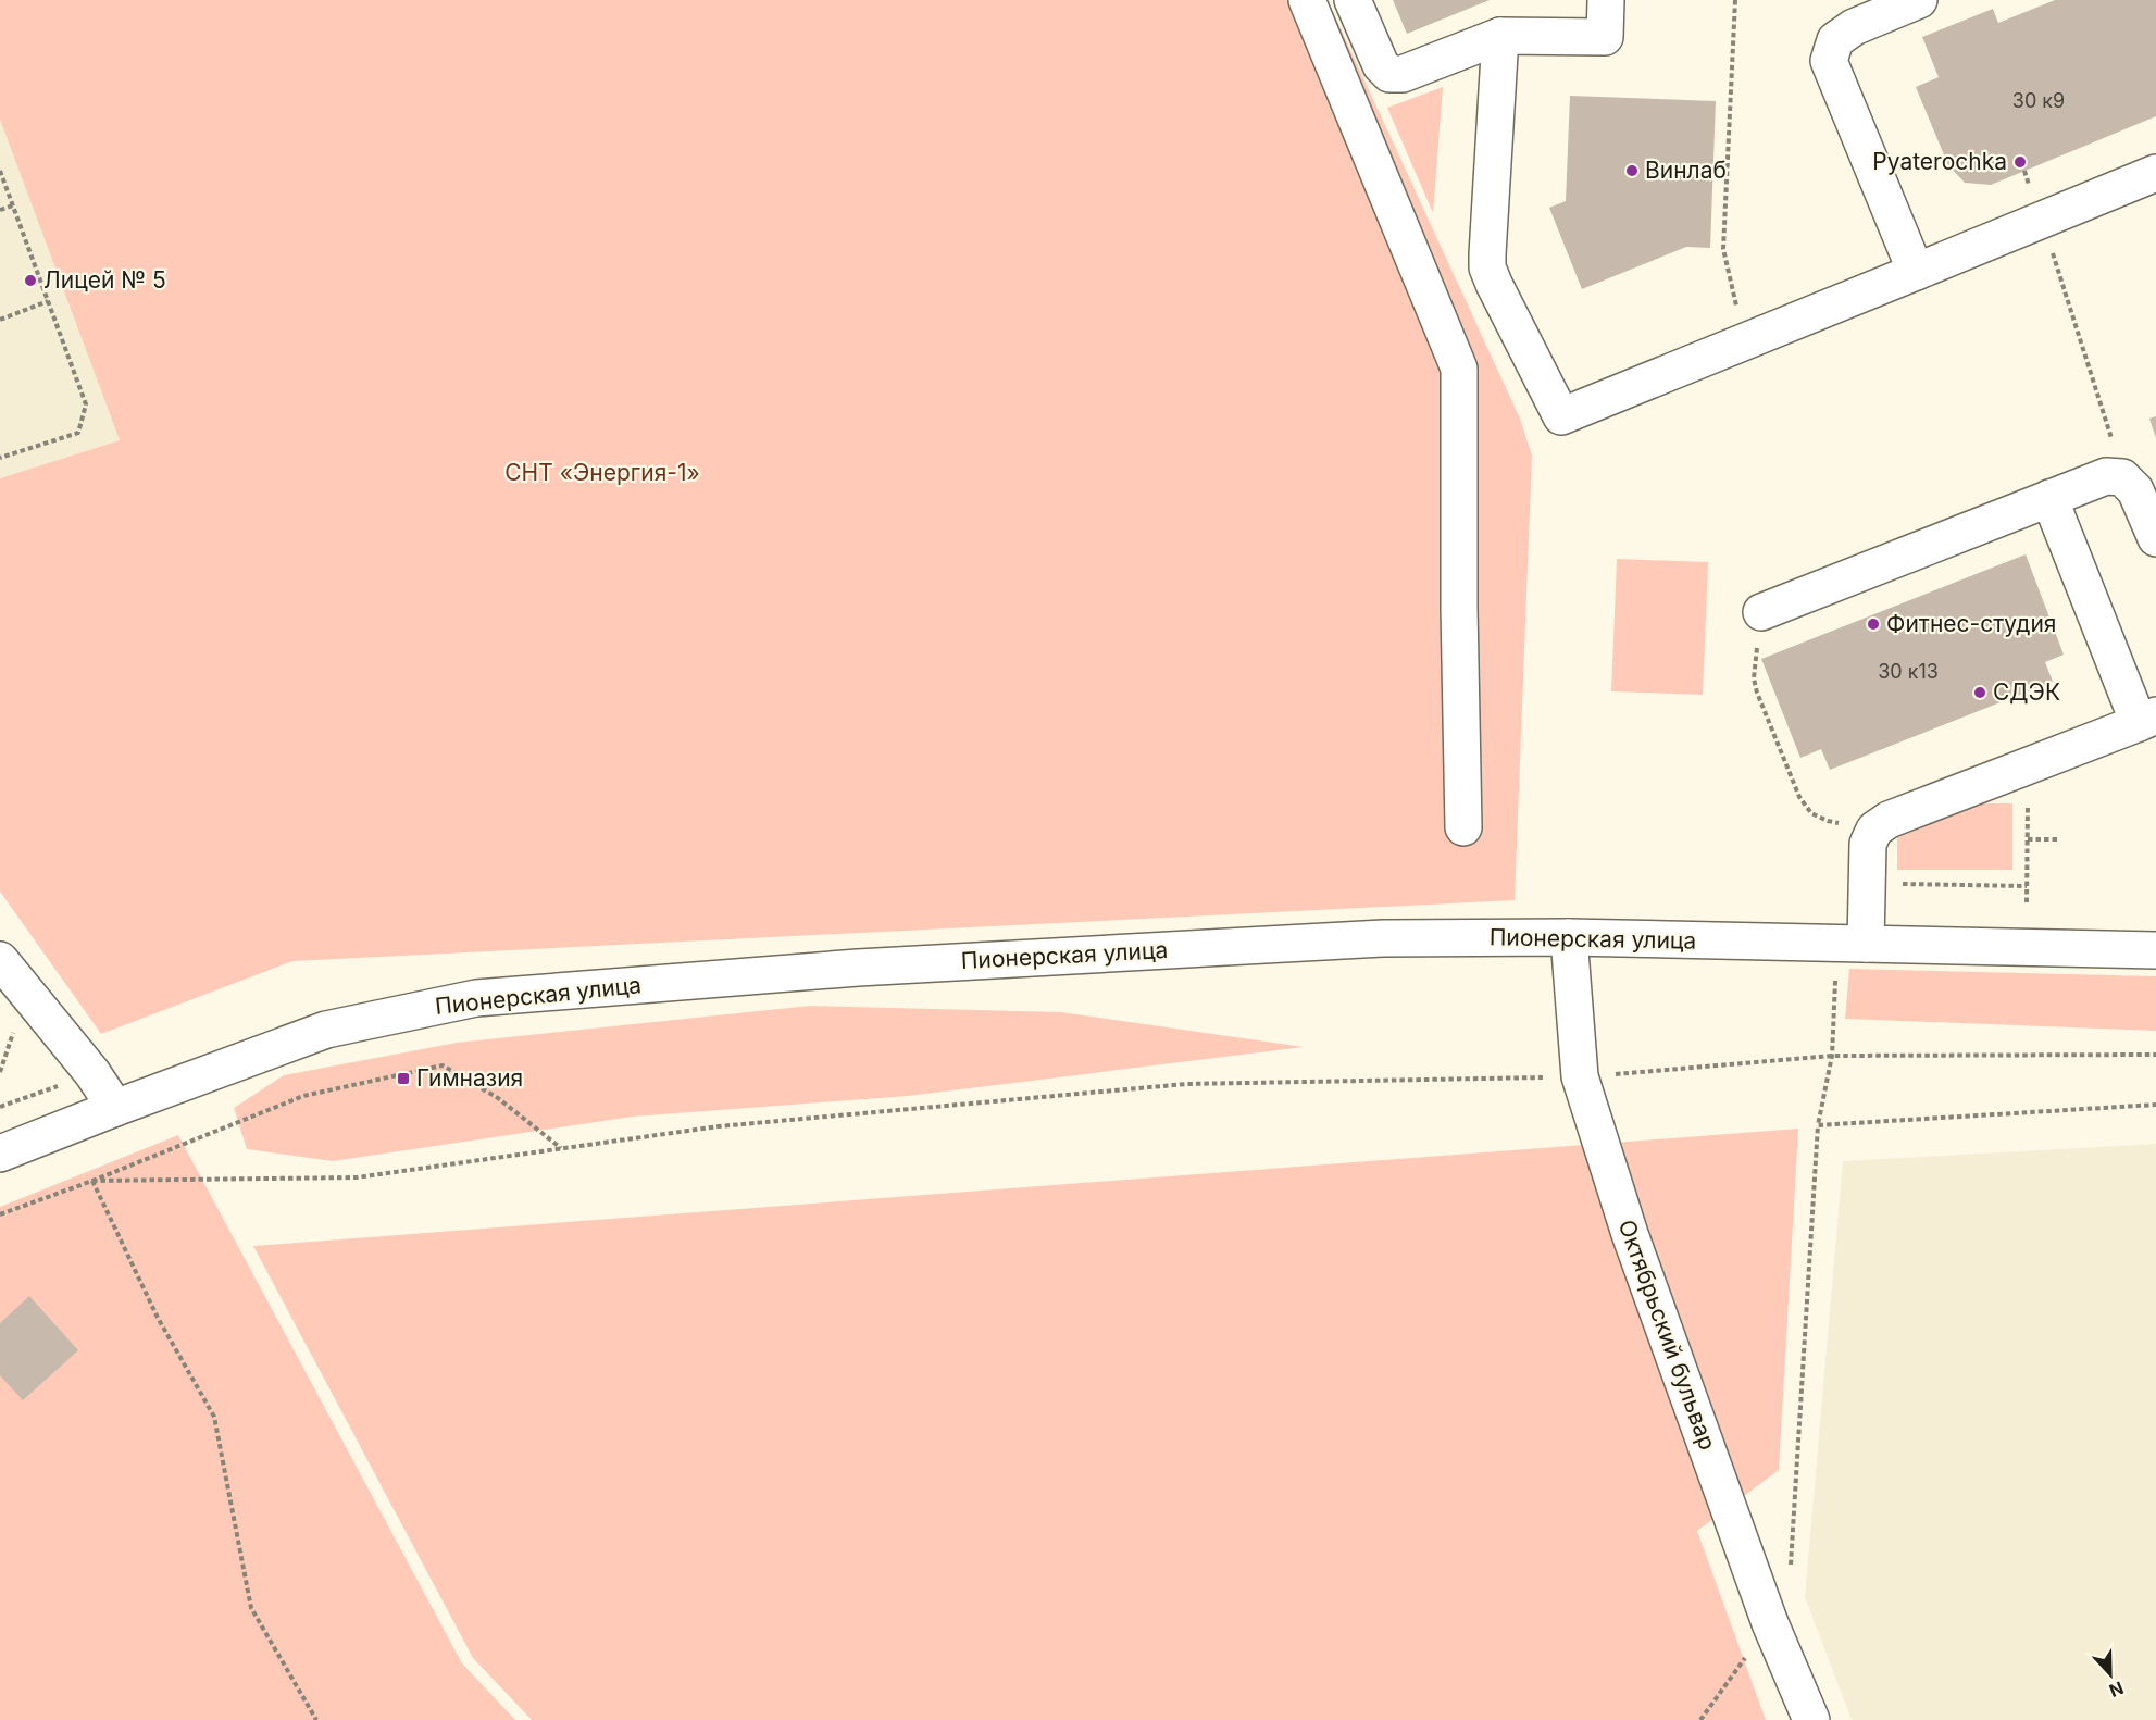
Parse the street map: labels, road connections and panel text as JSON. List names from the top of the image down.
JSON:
{
  "streets": {
    "main road": ["Пионерская улица", "Октябрьский бульвар"]
  },
  "crossings": [
    ["Пионерская улица", "Октябрьский бульвар"]
  ],
  "parks": ["СНТ «Энергия-1»"],
  "places": {
    "other": [
      "Pyaterochka",
      "Винлаб",
      "Лицей № 5",
      "Фитнес-студия",
      "СДЭК"
    ],
    "transit": ["Гимназия"]
  },
  "house_numbers": ["30 к9", "30 к13"],
  "north": "bottom"
}
